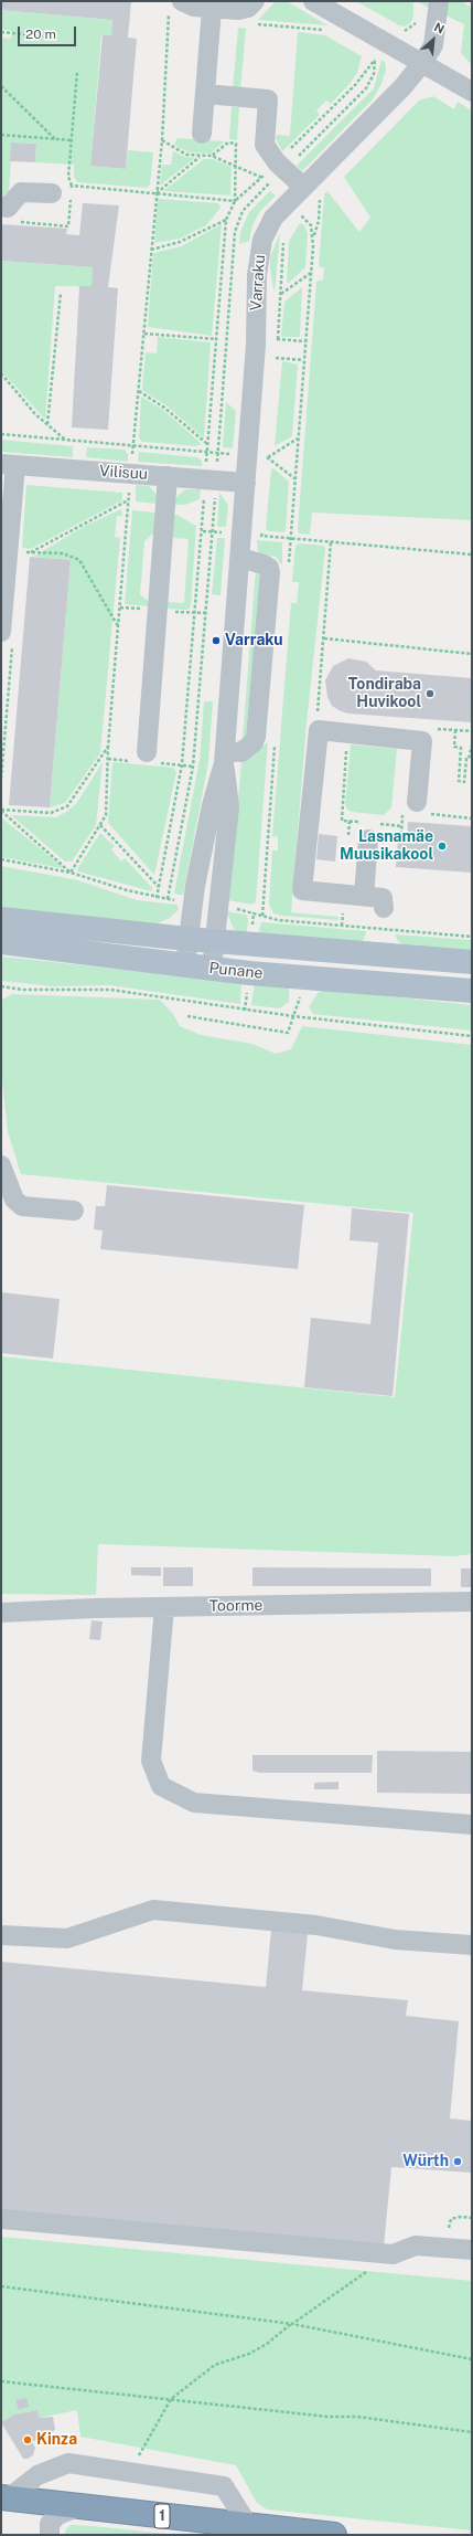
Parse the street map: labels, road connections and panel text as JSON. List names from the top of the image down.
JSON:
{
  "streets": {
    "highway": ["1"],
    "main road": ["Punane"],
    "street": ["Varraku", "Vilisuu", "Toorme"]
  },
  "crossings": [
    ["Varraku", "Vilisuu"],
    ["Varraku", "Punane"]
  ],
  "places": [
    "Varraku",
    "Tondiraba Huvikool",
    "Lasnamäe Muusikakool",
    "Würth",
    "Kinza"
  ],
  "scale_bar": "20 m",
  "north": "top right"
}
